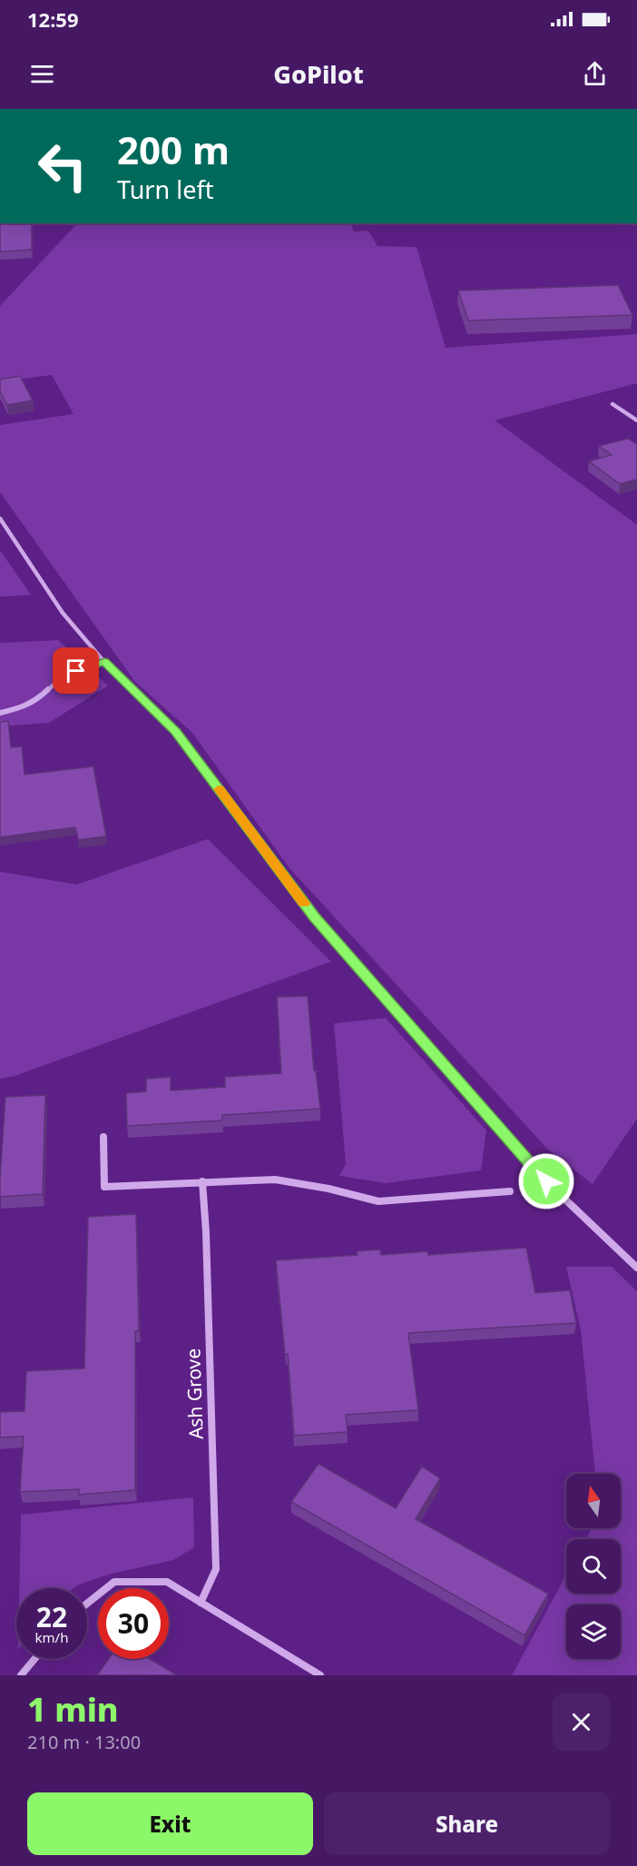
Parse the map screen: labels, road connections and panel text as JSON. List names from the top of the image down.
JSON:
{
  "streets": {
    "street": ["Ash Grove"]
  },
  "north": "top",
  "page": {
    "status": "12:59",
    "header": "GoPilot",
    "turn": ["200 m", "Turn left"],
    "speed": "22 km/h",
    "limit": "30",
    "heading": ["1 min", "210 m · 13:00"],
    "buttons": ["Exit", "Share"]
  }
}
